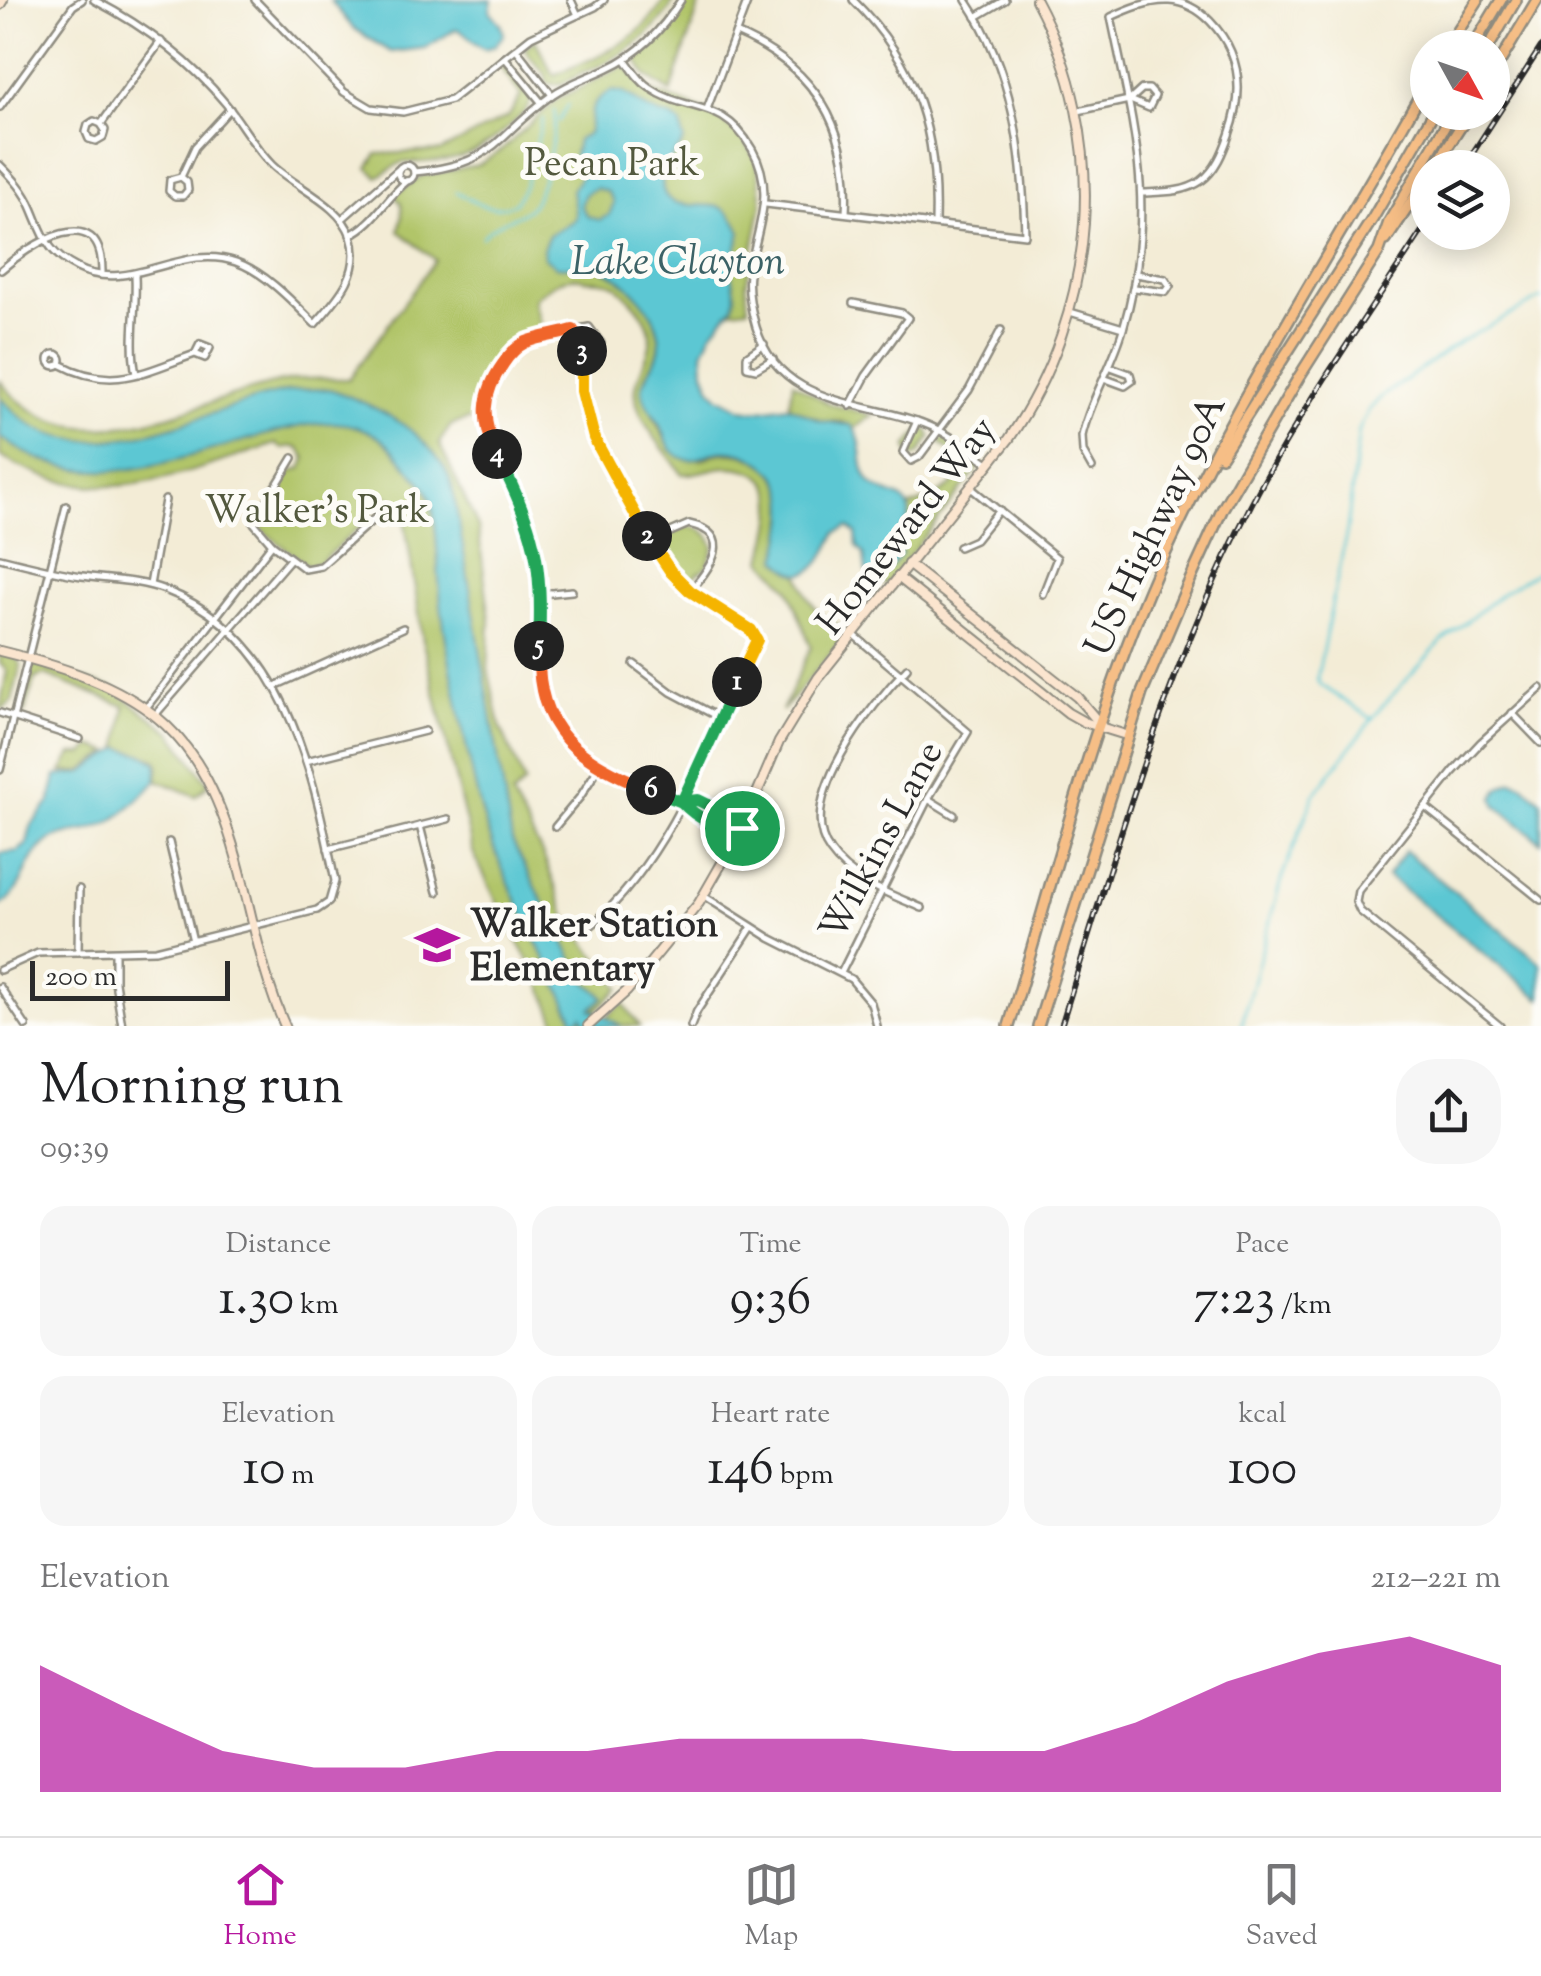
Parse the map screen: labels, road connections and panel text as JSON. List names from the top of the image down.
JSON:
{
  "streets": {
    "main road": ["US Highway 90A"],
    "street": ["Homeward Way", "Wilkins Lane"]
  },
  "water": ["Lake Clayton"],
  "parks": ["Pecan Park", "Walker's Park"],
  "places": {
    "school or university": ["Walker Station Elementary"]
  },
  "scale_bar": "200 m",
  "north": "bottom right",
  "page": {
    "pins": [
      "3",
      "4",
      "2",
      "5",
      "1",
      "6"
    ],
    "scale": "200 m",
    "heading": ["Morning run", "09:39"],
    "stats": [
      ["Distance", "1.30 km"],
      ["Time", "9:36"],
      ["Pace", "7:23 /km"],
      ["Elevation", "10 m"],
      ["Heart rate", "146 bpm"],
      ["kcal", "100"]
    ],
    "chart": ["Elevation", "212–221 m"],
    "tabs": ["Home", "Map", "Saved"]
  }
}
